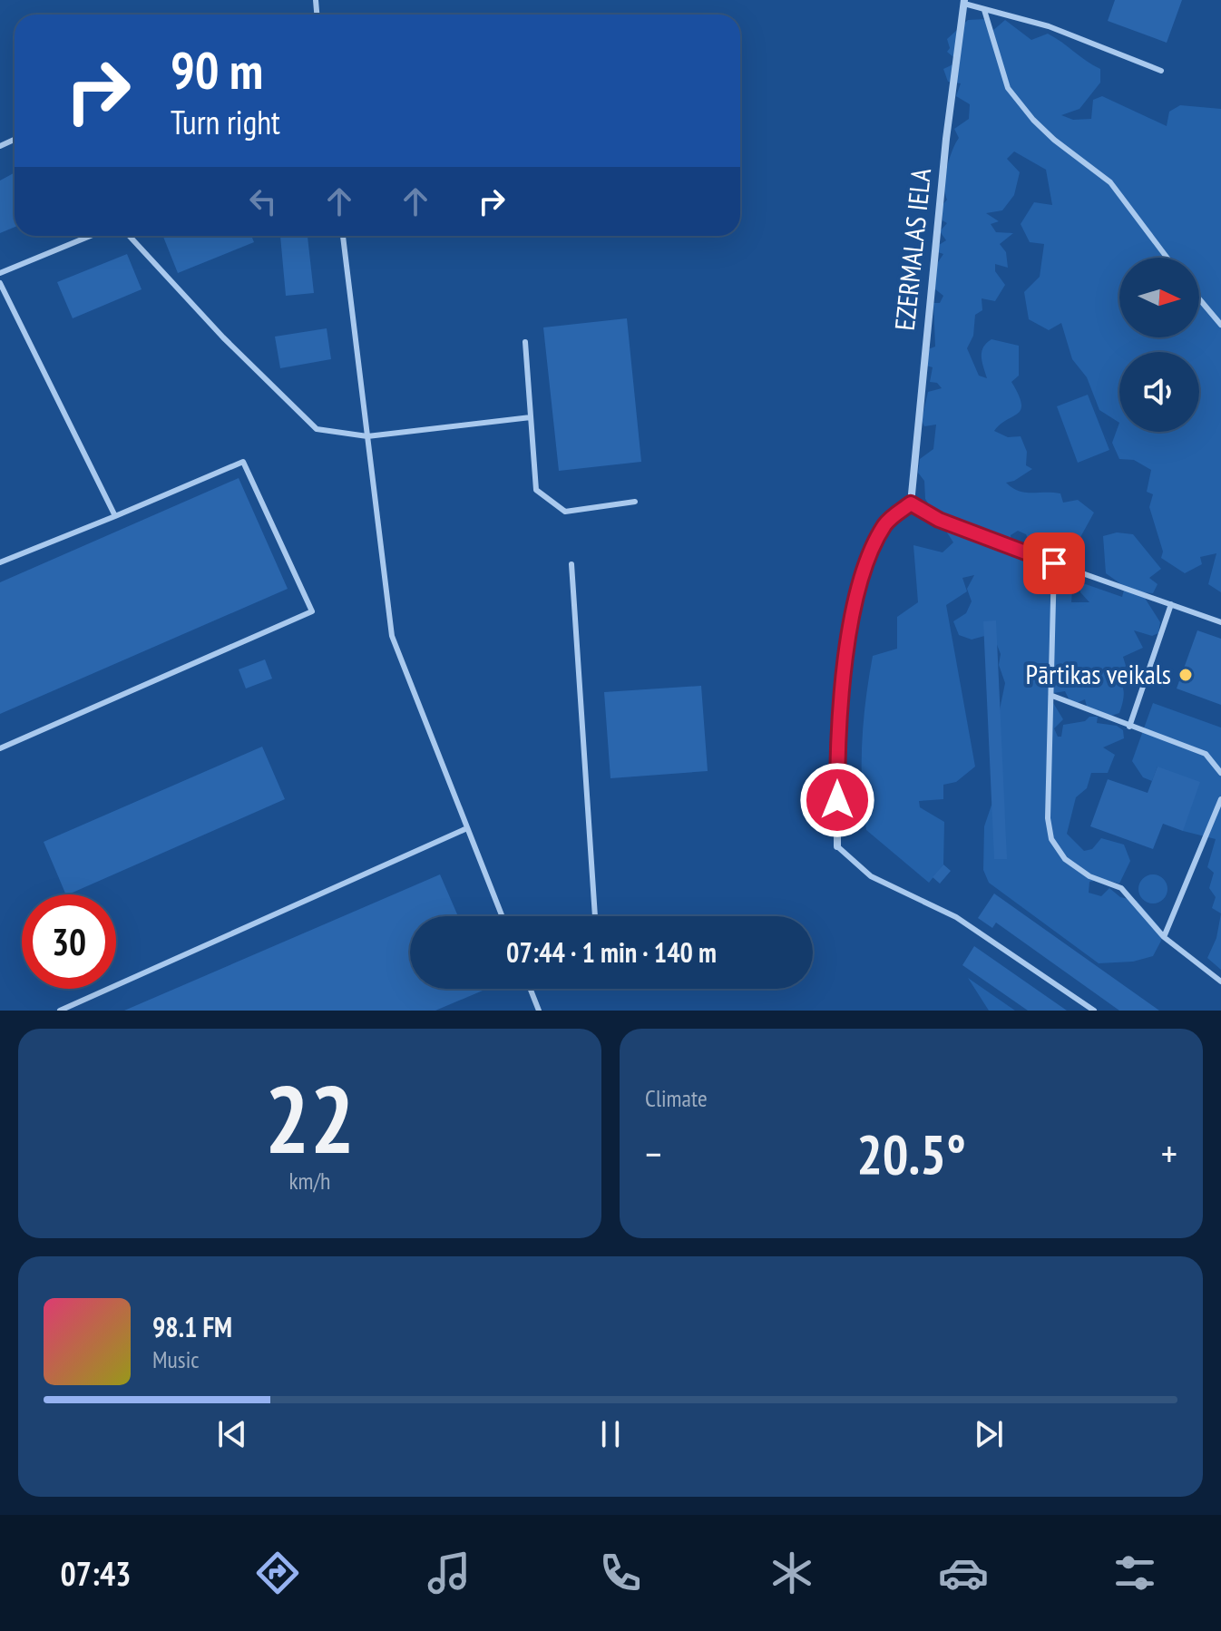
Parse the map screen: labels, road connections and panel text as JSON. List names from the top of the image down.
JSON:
{
  "streets": {
    "street": ["EZERMALAS IELA"]
  },
  "places": ["Pārtikas veikals"],
  "north": "right",
  "page": {
    "turn": ["90 m", "Turn right"],
    "limit": "30",
    "trip": "07:44 · 1 min · 140 m",
    "tile": [
      ["22", "km/h"],
      "Climate"
    ],
    "heat": ["−", "20.5°", "+"],
    "song": ["98.1 FM", "Music"],
    "tabs": "07:43"
  }
}
